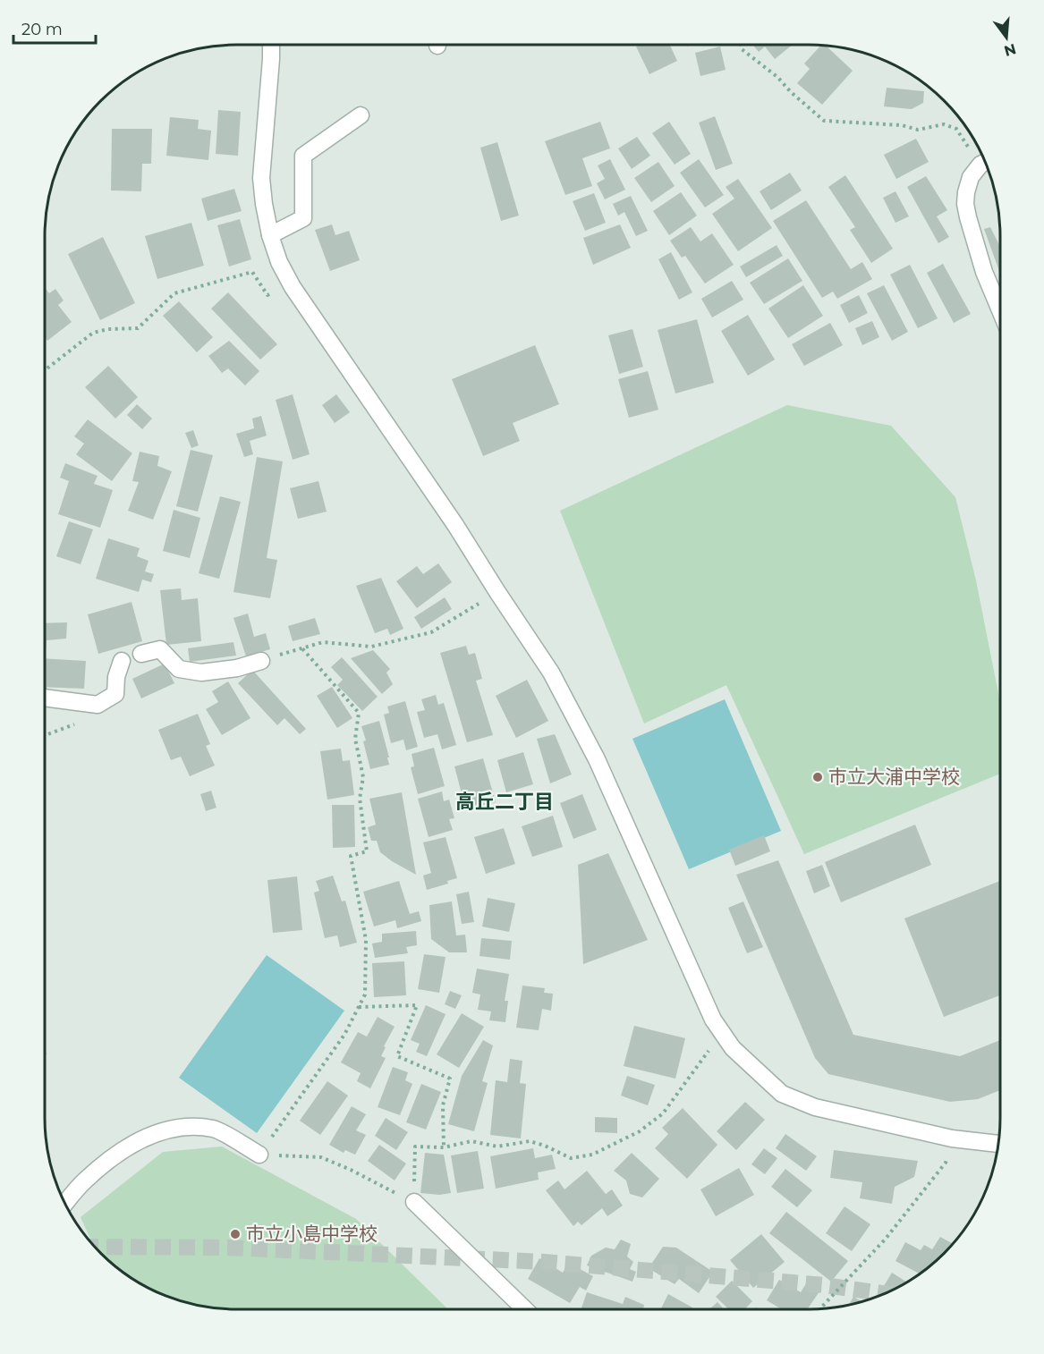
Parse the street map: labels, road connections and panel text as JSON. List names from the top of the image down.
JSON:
{
  "districts": ["高丘二丁目"],
  "places": ["市立大浦中学校", "市立小島中学校"],
  "scale_bar": "20 m",
  "north": "bottom"
}
